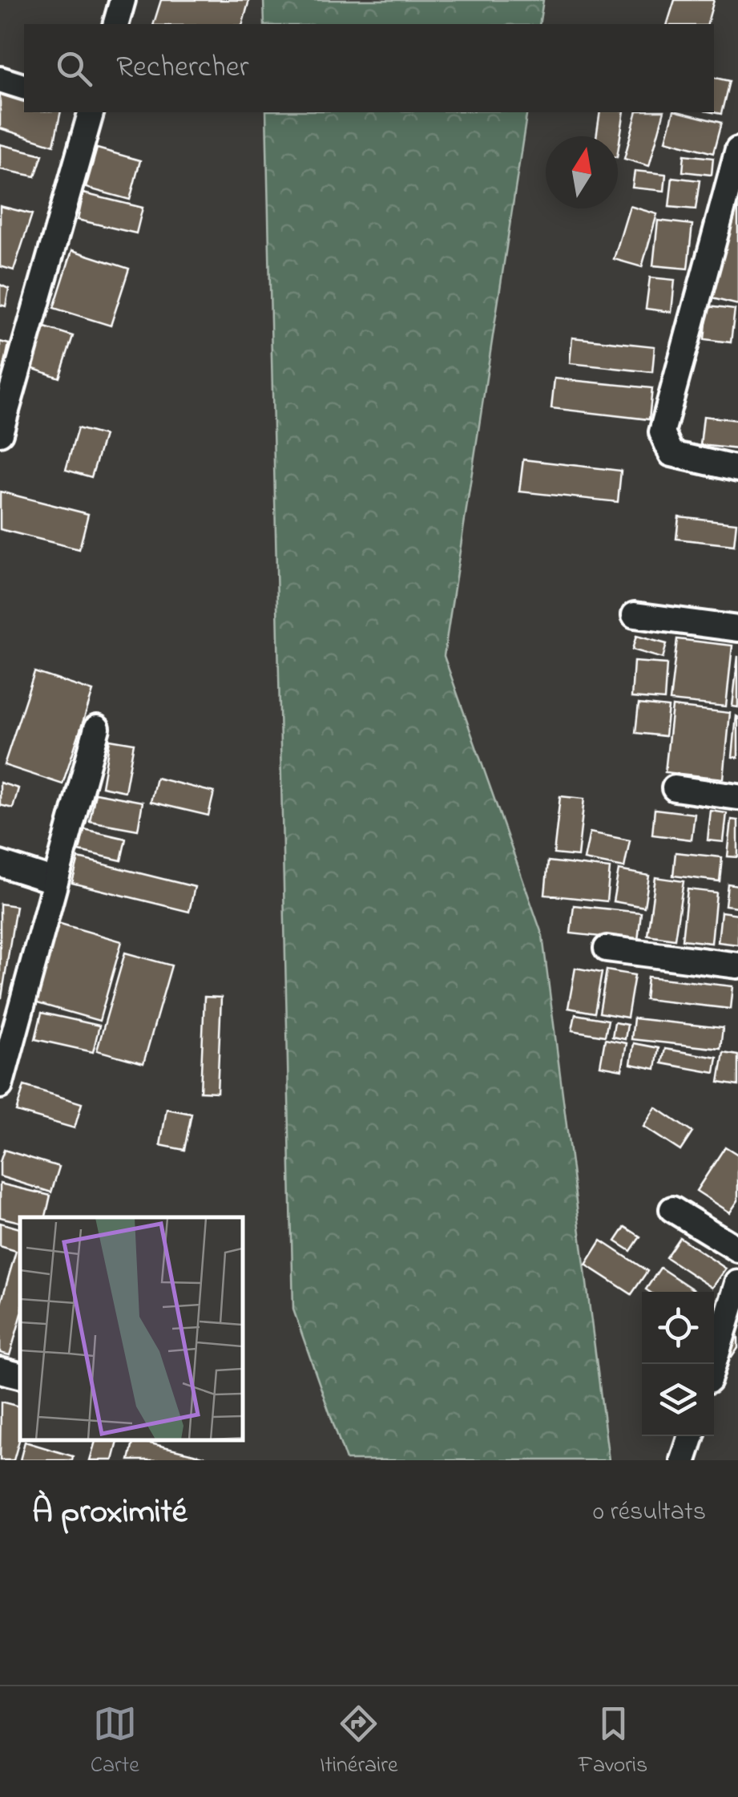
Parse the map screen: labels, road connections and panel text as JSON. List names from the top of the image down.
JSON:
{
  "north": "top",
  "page": {
    "search": "Rechercher",
    "heading": ["À proximité", "0 résultats"],
    "nav": ["Carte", "Itinéraire", "Favoris"]
  }
}
